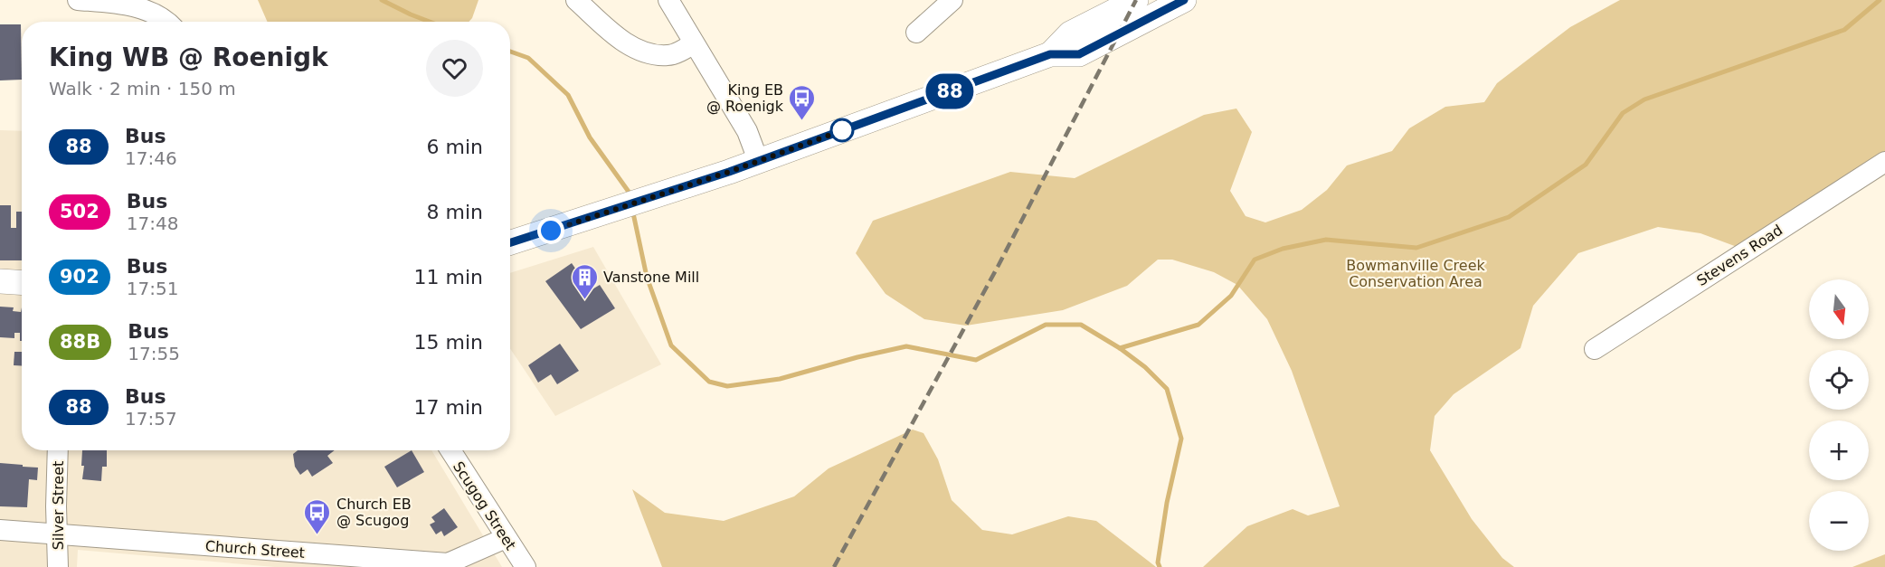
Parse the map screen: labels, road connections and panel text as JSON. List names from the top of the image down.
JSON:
{
  "streets": {
    "street": [
      "Stevens Road",
      "Silver Street",
      "Scugog Street",
      "Church Street"
    ]
  },
  "crossings": [
    ["Silver Street", "Church Street"],
    ["Scugog Street", "Church Street"]
  ],
  "parks": ["Bowmanville Creek Conservation Area"],
  "places": {
    "bus stop": ["King EB @ Roenigk", "Church EB @ Scugog"],
    "building": ["Vanstone Mill"]
  },
  "lines": ["bus line 88"],
  "north": "bottom",
  "page": {
    "on_map": "88",
    "heading": ["King WB @ Roenigk", "Walk · 2 min · 150 m"],
    "list": [
      {
        "mark": "88",
        "name": "Bus",
        "note": "17:46",
        "value": "6 min"
      },
      {
        "mark": "502",
        "name": "Bus",
        "note": "17:48",
        "value": "8 min"
      },
      {
        "mark": "902",
        "name": "Bus",
        "note": "17:51",
        "value": "11 min"
      },
      {
        "mark": "88B",
        "name": "Bus",
        "note": "17:55",
        "value": "15 min"
      },
      {
        "mark": "88",
        "name": "Bus",
        "note": "17:57",
        "value": "17 min"
      }
    ],
    "map_buttons": ["+", "−"]
  }
}
